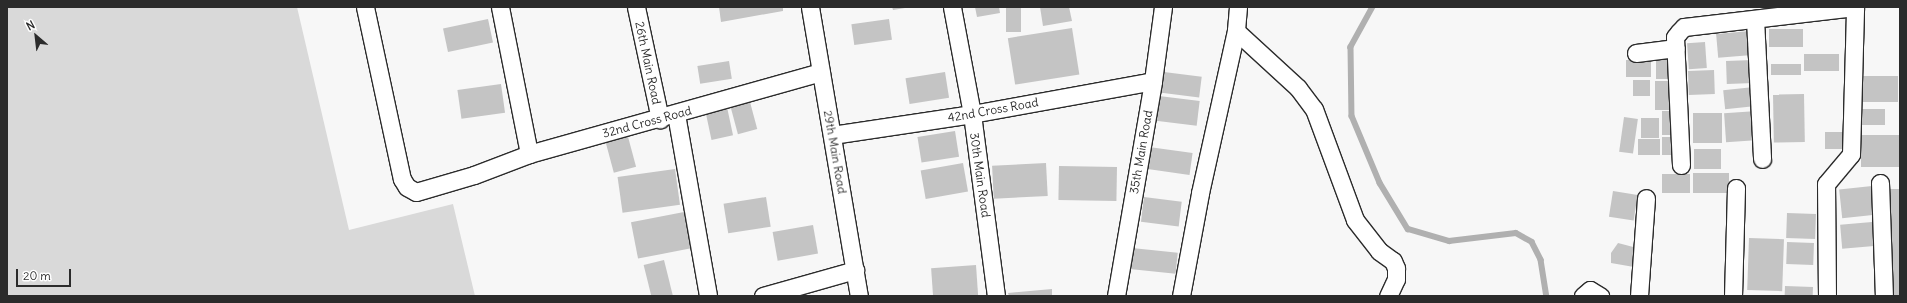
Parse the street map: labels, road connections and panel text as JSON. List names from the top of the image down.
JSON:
{
  "streets": {
    "street": [
      "26th Main Road",
      "42nd Cross Road",
      "32nd Cross Road",
      "29th Main Road",
      "35th Main Road",
      "30th Main Road"
    ]
  },
  "crossings": [
    ["26th Main Road", "32nd Cross Road"],
    ["42nd Cross Road", "29th Main Road"],
    ["42nd Cross Road", "35th Main Road"],
    ["42nd Cross Road", "30th Main Road"],
    ["32nd Cross Road", "29th Main Road"]
  ],
  "scale_bar": "20 m",
  "north": "top left"
}
